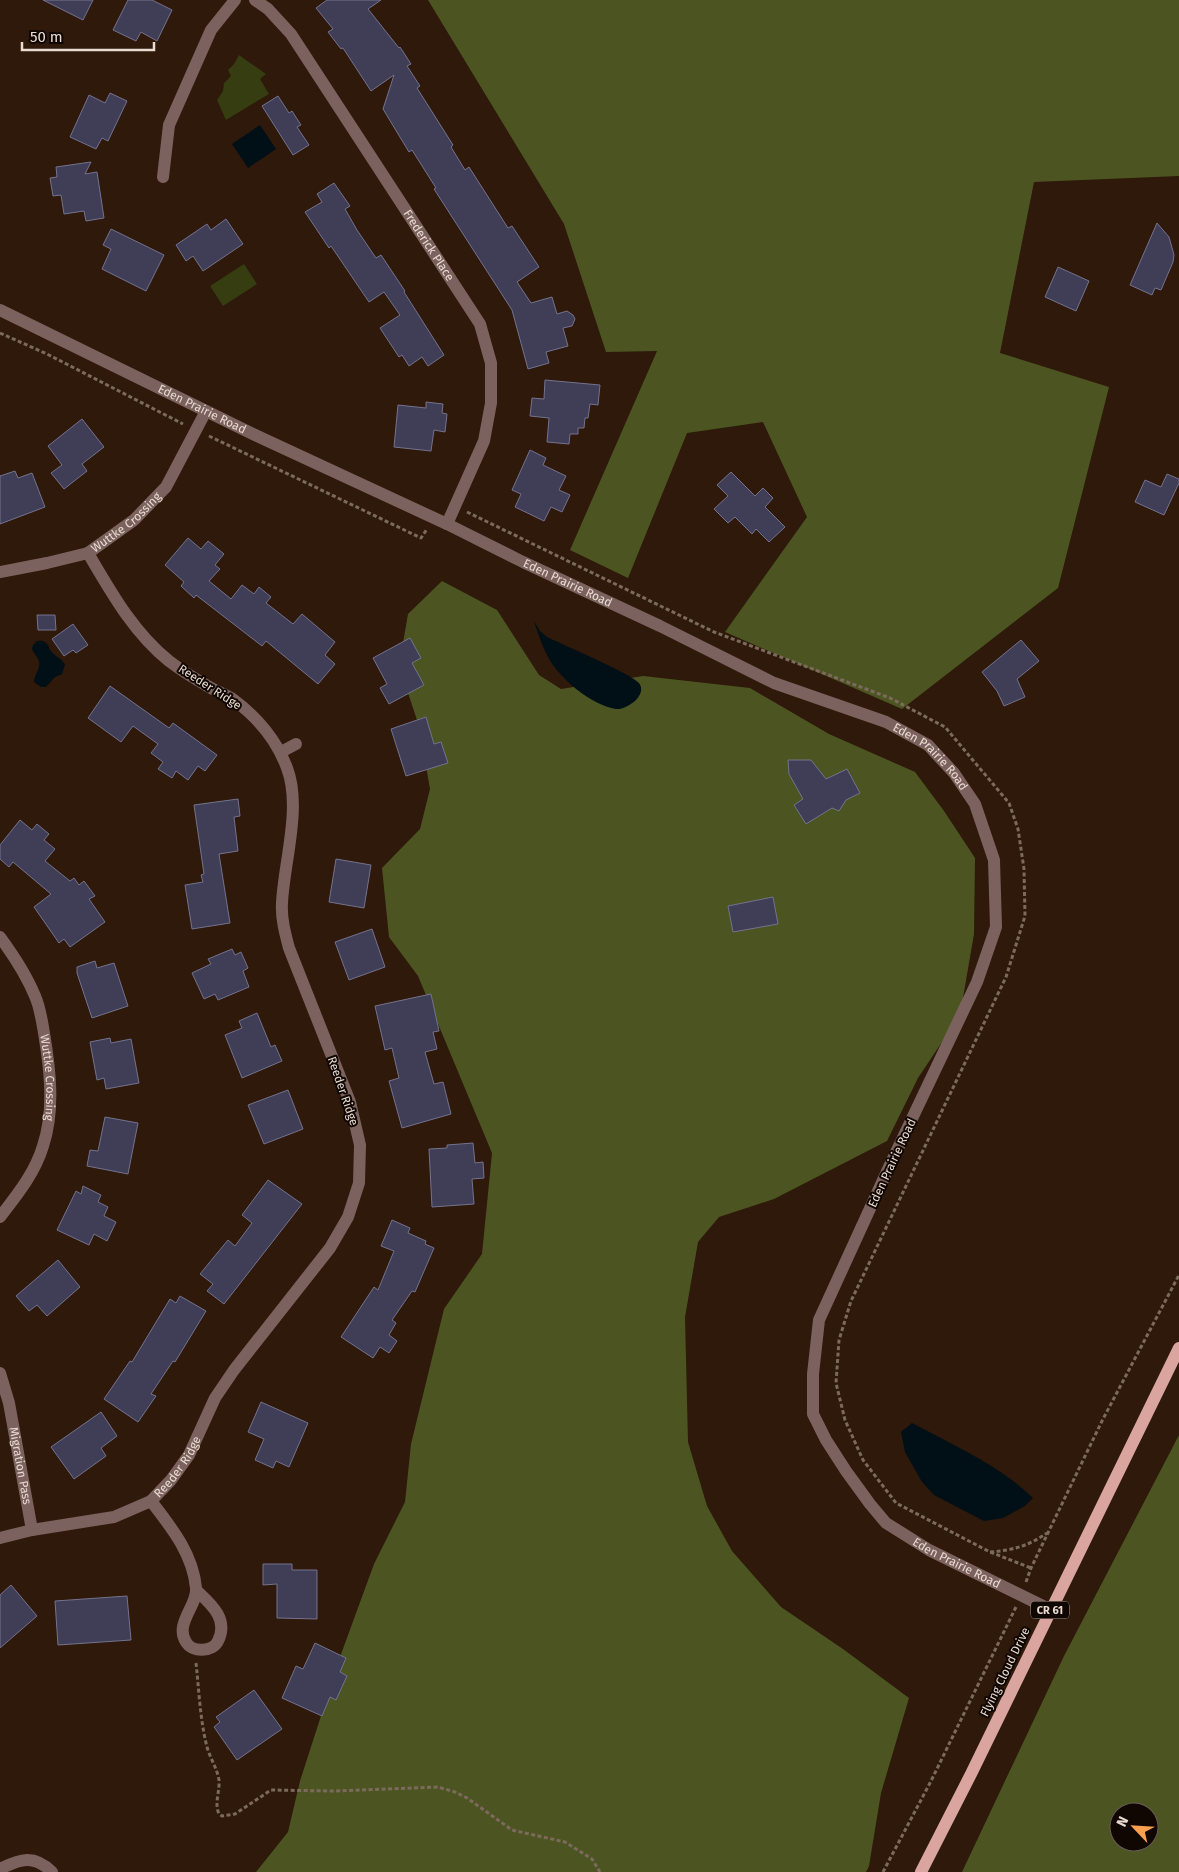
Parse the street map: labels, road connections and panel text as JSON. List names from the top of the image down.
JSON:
{
  "streets": {
    "main road": ["CR 61", "Flying Cloud Drive"],
    "street": [
      "Frederick Place",
      "Eden Prairie Road",
      "Wuttke Crossing",
      "Reeder Ridge",
      "Migration Pass"
    ]
  },
  "crossings": [
    ["Frederick Place", "Eden Prairie Road"],
    ["Eden Prairie Road", "Wuttke Crossing"],
    ["Eden Prairie Road", "Flying Cloud Drive"],
    ["Wuttke Crossing", "Reeder Ridge"],
    ["Reeder Ridge", "Migration Pass"]
  ],
  "scale_bar": "50 m",
  "north": "top left"
}
